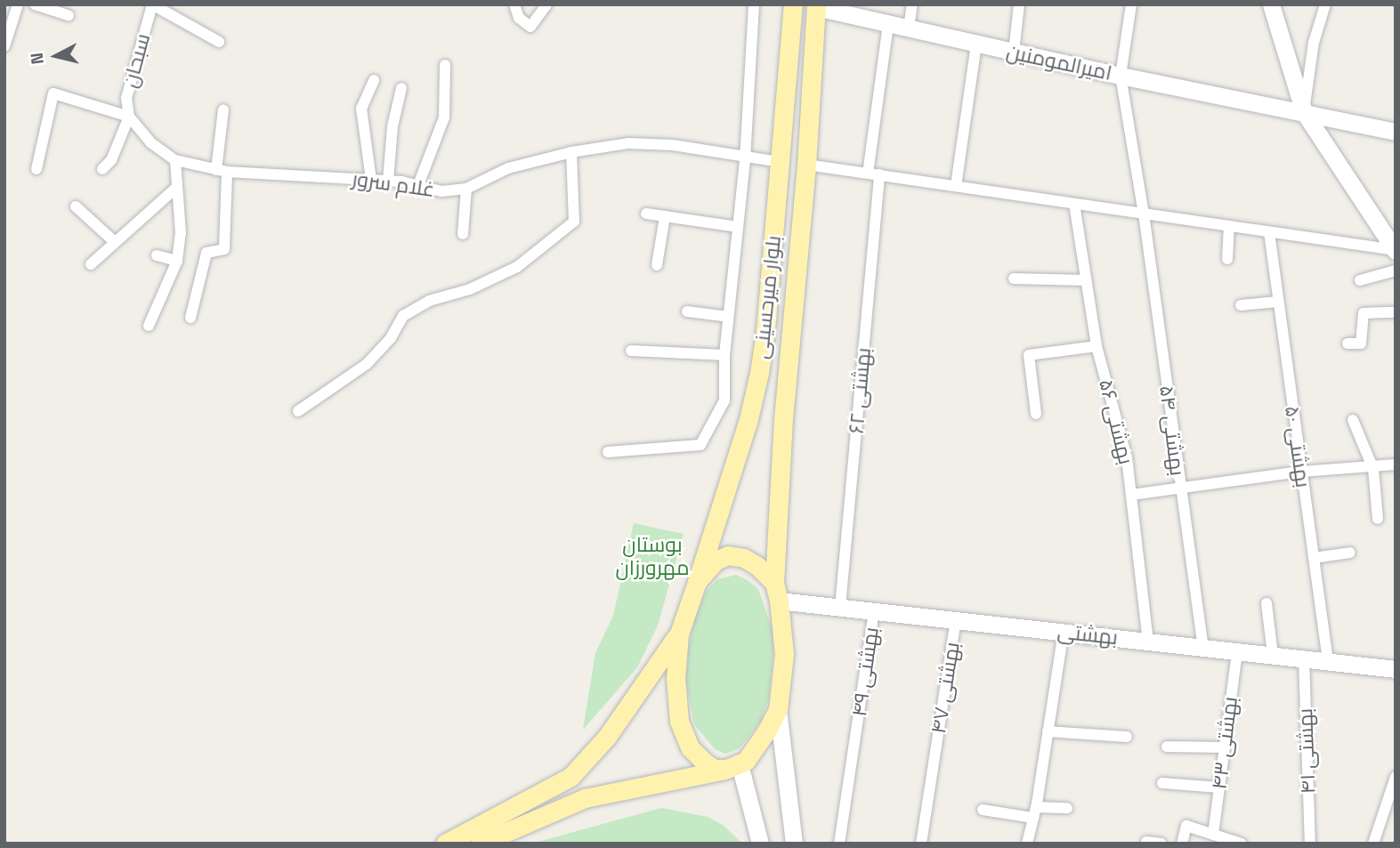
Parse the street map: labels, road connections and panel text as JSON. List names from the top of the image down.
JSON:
{
  "streets": {
    "main road": ["امیرالمومنین", "بلوار میرحسینی", "بهشتی"],
    "street": [
      "سبحان",
      "غلام سرور",
      "بهشتی ۶۲",
      "بهشتی ۵۶",
      "بهشتی ۵۴",
      "بهشتی ۵۰",
      "بهشتی ۴۹",
      "بهشتی ۴۷",
      "بهشتی ۴۳",
      "بهشتی ۴۱"
    ]
  },
  "crossings": [
    ["سبحان", "غلام سرور"],
    ["امیرالمومنین", "بلوار میرحسینی"],
    ["امیرالمومنین", "بهشتی ۶۲"],
    ["امیرالمومنین", "بهشتی ۵۴"],
    ["غلام سرور", "بلوار میرحسینی"],
    ["بلوار میرحسینی", "بهشتی"],
    ["بهشتی ۶۲", "بهشتی"],
    ["بهشتی ۵۶", "بهشتی"],
    ["بهشتی ۵۴", "بهشتی"],
    ["بهشتی ۵۰", "بهشتی"],
    ["بهشتی", "بهشتی ۴۹"],
    ["بهشتی", "بهشتی ۴۷"],
    ["بهشتی", "بهشتی ۴۳"],
    ["بهشتی", "بهشتی ۴۱"]
  ],
  "parks": ["بوستان مهرورزان"],
  "north": "left"
}
